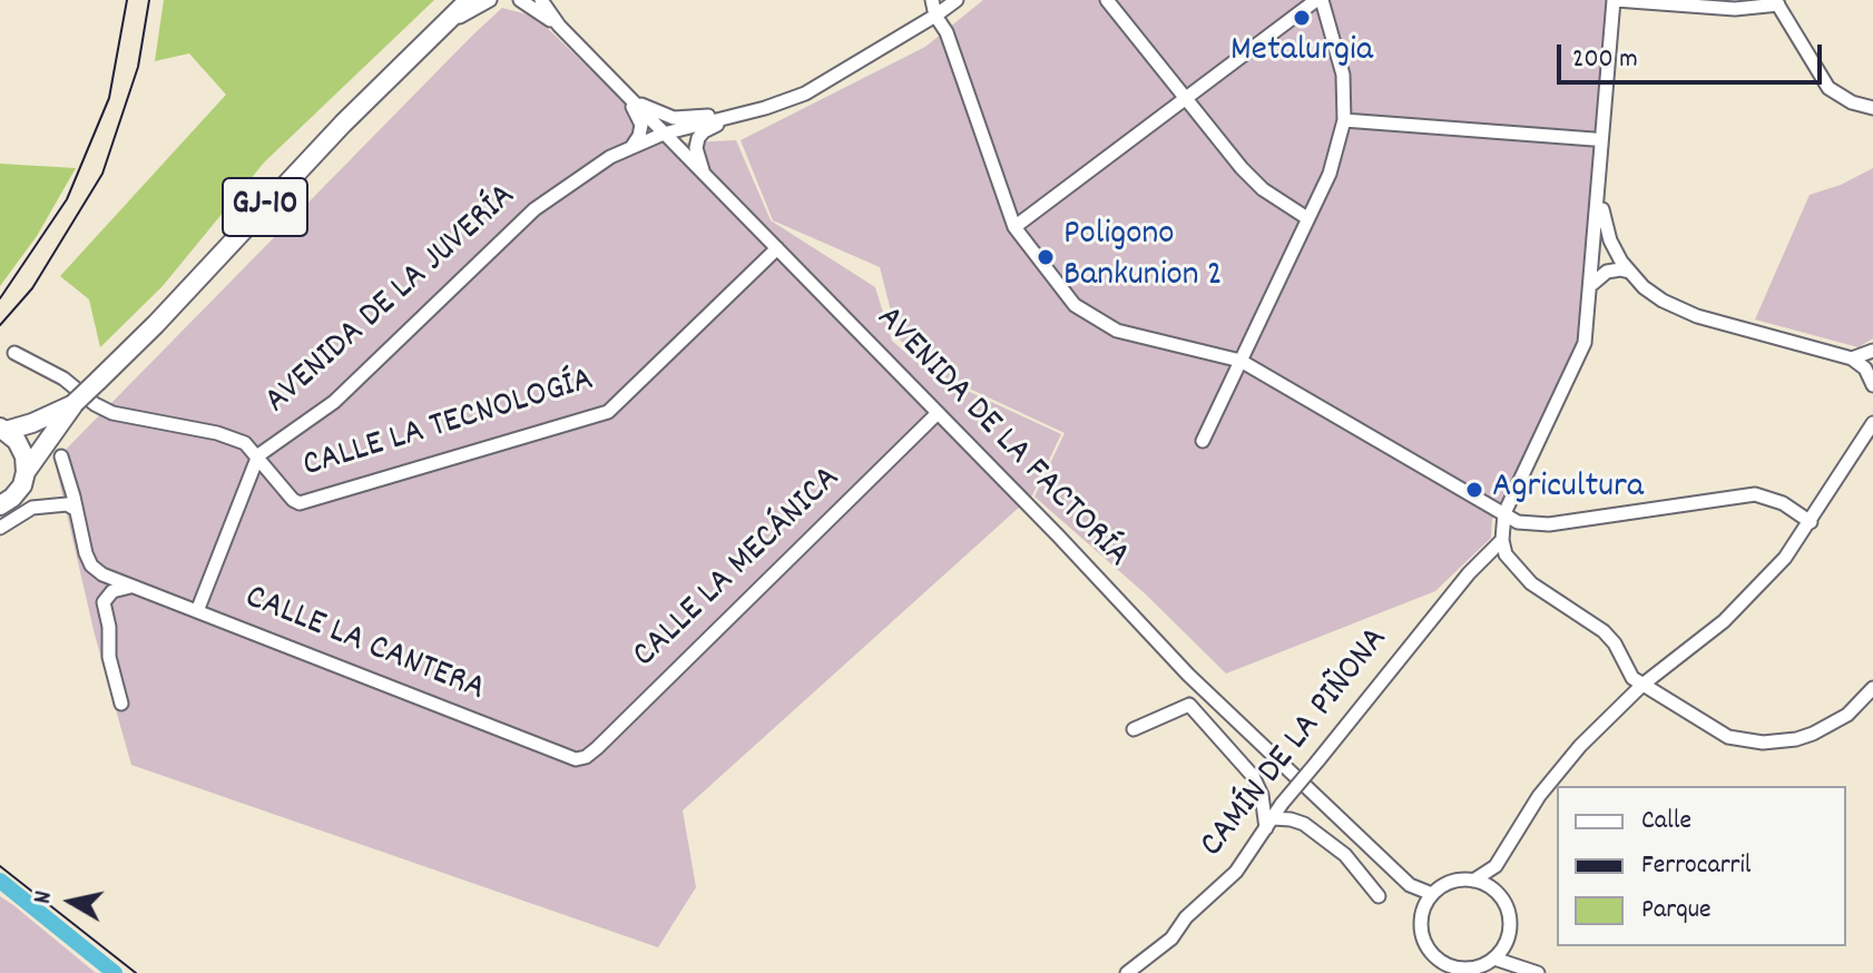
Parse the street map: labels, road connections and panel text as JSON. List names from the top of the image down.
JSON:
{
  "streets": {
    "highway": ["GJ-10"],
    "street": [
      "AVENIDA DE LA JUVERÍA",
      "CALLE LA TECNOLOGÍA",
      "AVENIDA DE LA FACTORÍA",
      "CALLE LA MECÁNICA",
      "CALLE LA CANTERA",
      "CAMÍN DE LA PIÑONA"
    ]
  },
  "crossings": [
    ["AVENIDA DE LA JUVERÍA", "CALLE LA TECNOLOGÍA"],
    ["AVENIDA DE LA JUVERÍA", "AVENIDA DE LA FACTORÍA"],
    ["AVENIDA DE LA JUVERÍA", "CALLE LA CANTERA"],
    ["CALLE LA TECNOLOGÍA", "AVENIDA DE LA FACTORÍA"],
    ["AVENIDA DE LA FACTORÍA", "CALLE LA MECÁNICA"],
    ["CALLE LA MECÁNICA", "CALLE LA CANTERA"]
  ],
  "places": ["Metalurgia", "Poligono Bankunion 2", "Agricultura"],
  "legend": ["Calle", "Ferrocarril", "Parque"],
  "scale_bar": "200 m",
  "north": "left"
}
